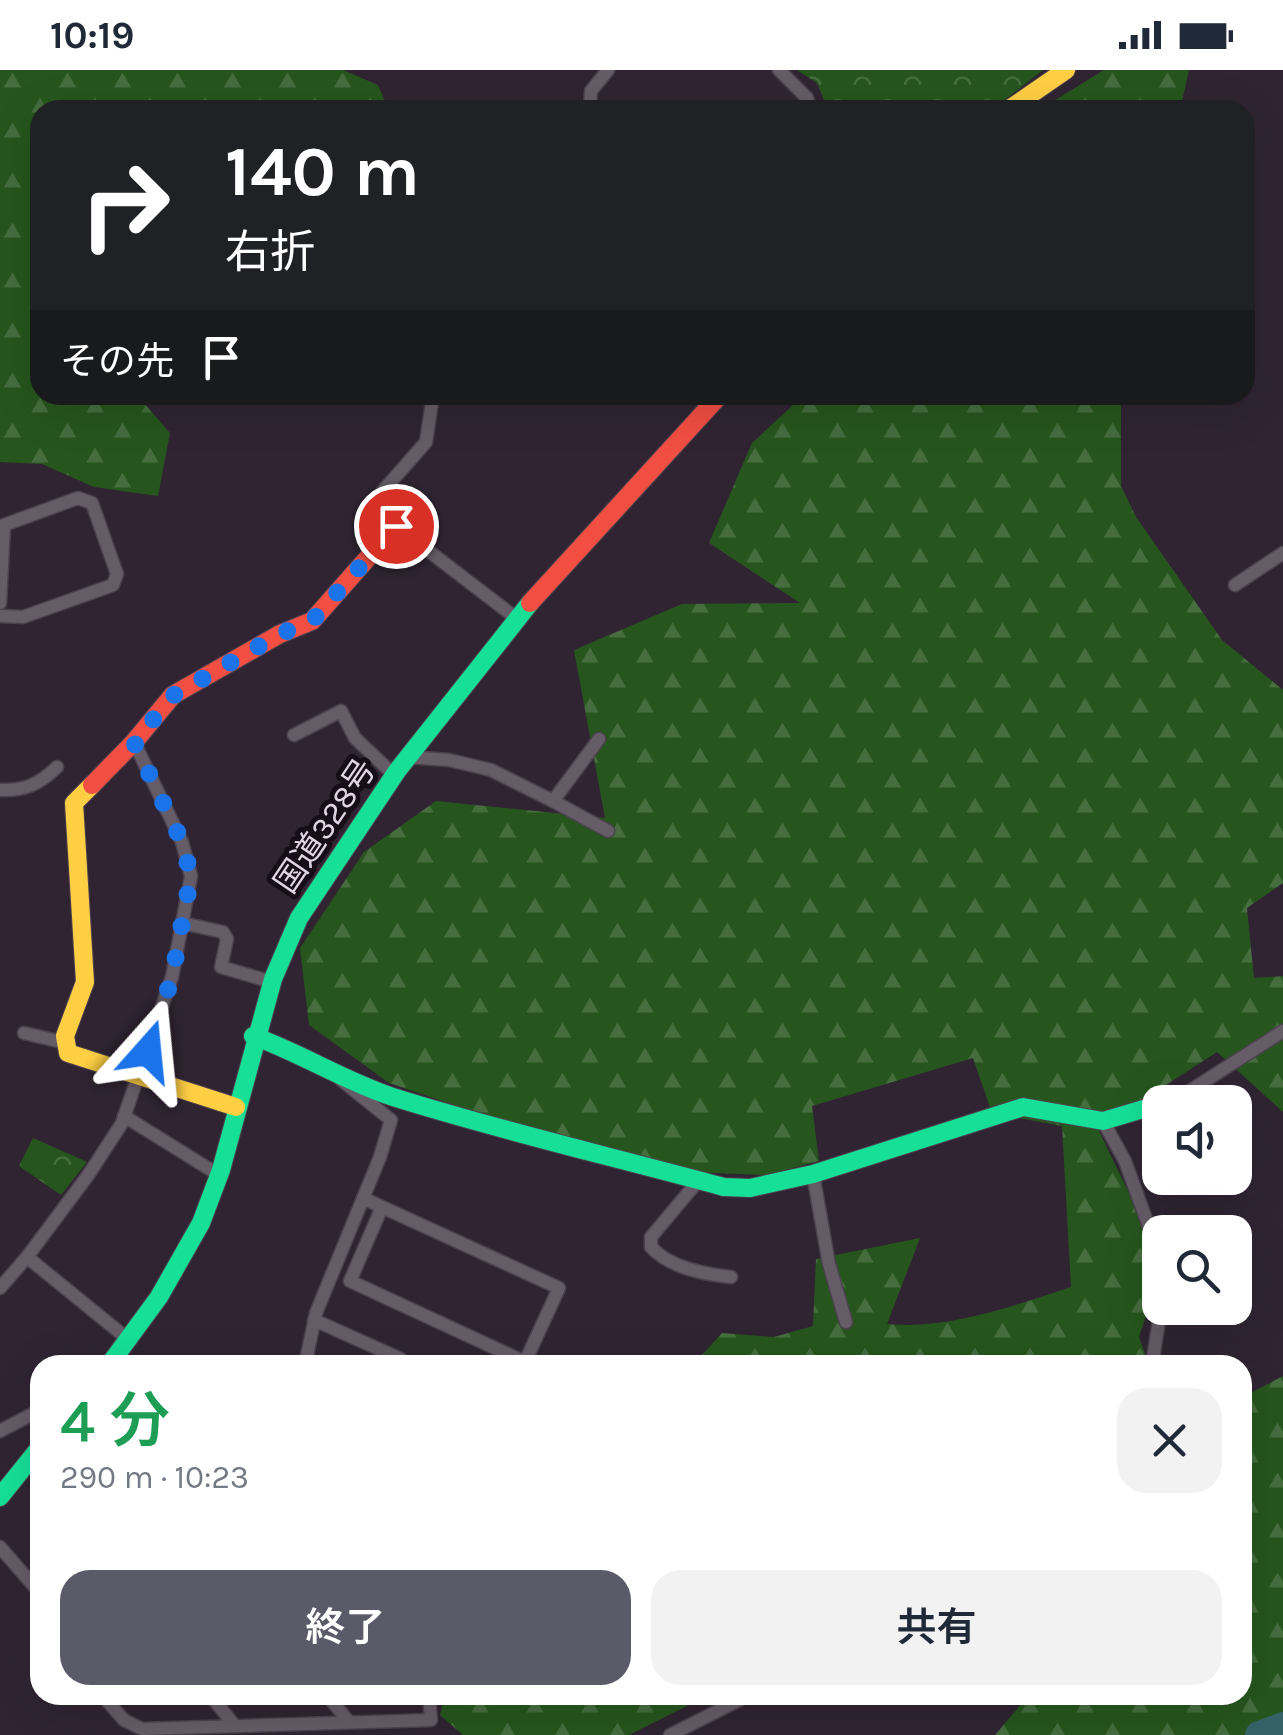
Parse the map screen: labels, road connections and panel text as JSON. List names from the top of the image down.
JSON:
{
  "streets": {
    "main road": ["国道328号"]
  },
  "page": {
    "status": "10:19",
    "turn": ["140 m", "右折"],
    "then": "その先",
    "heading": ["4 分", "290 m · 10:23"],
    "buttons": ["終了", "共有"]
  }
}
